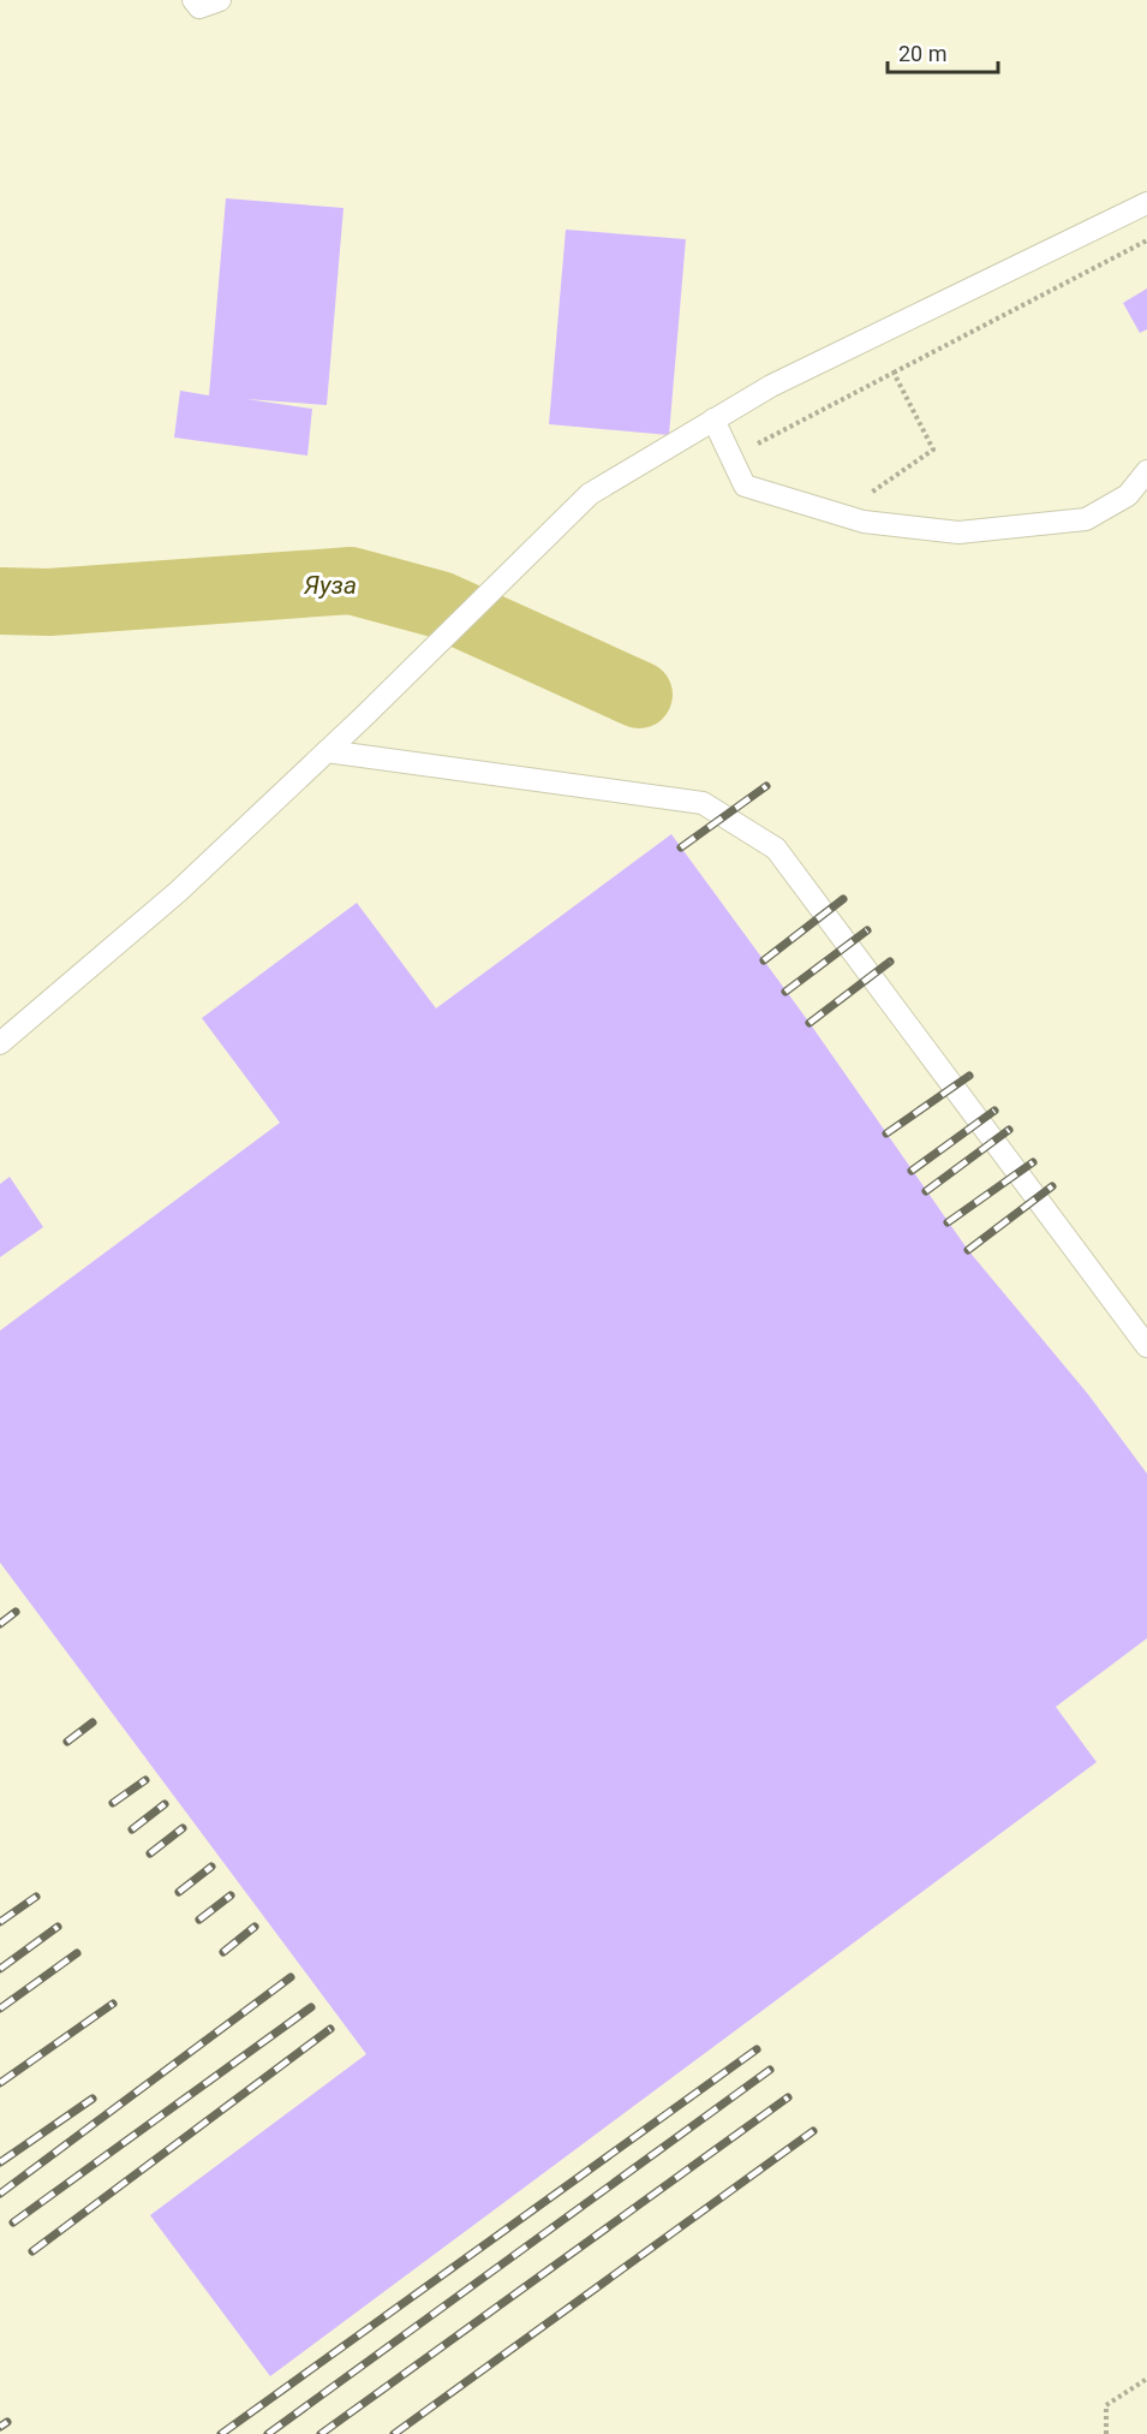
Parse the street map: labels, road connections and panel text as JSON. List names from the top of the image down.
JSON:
{
  "water": ["Яуза"],
  "scale_bar": "20 m"
}
